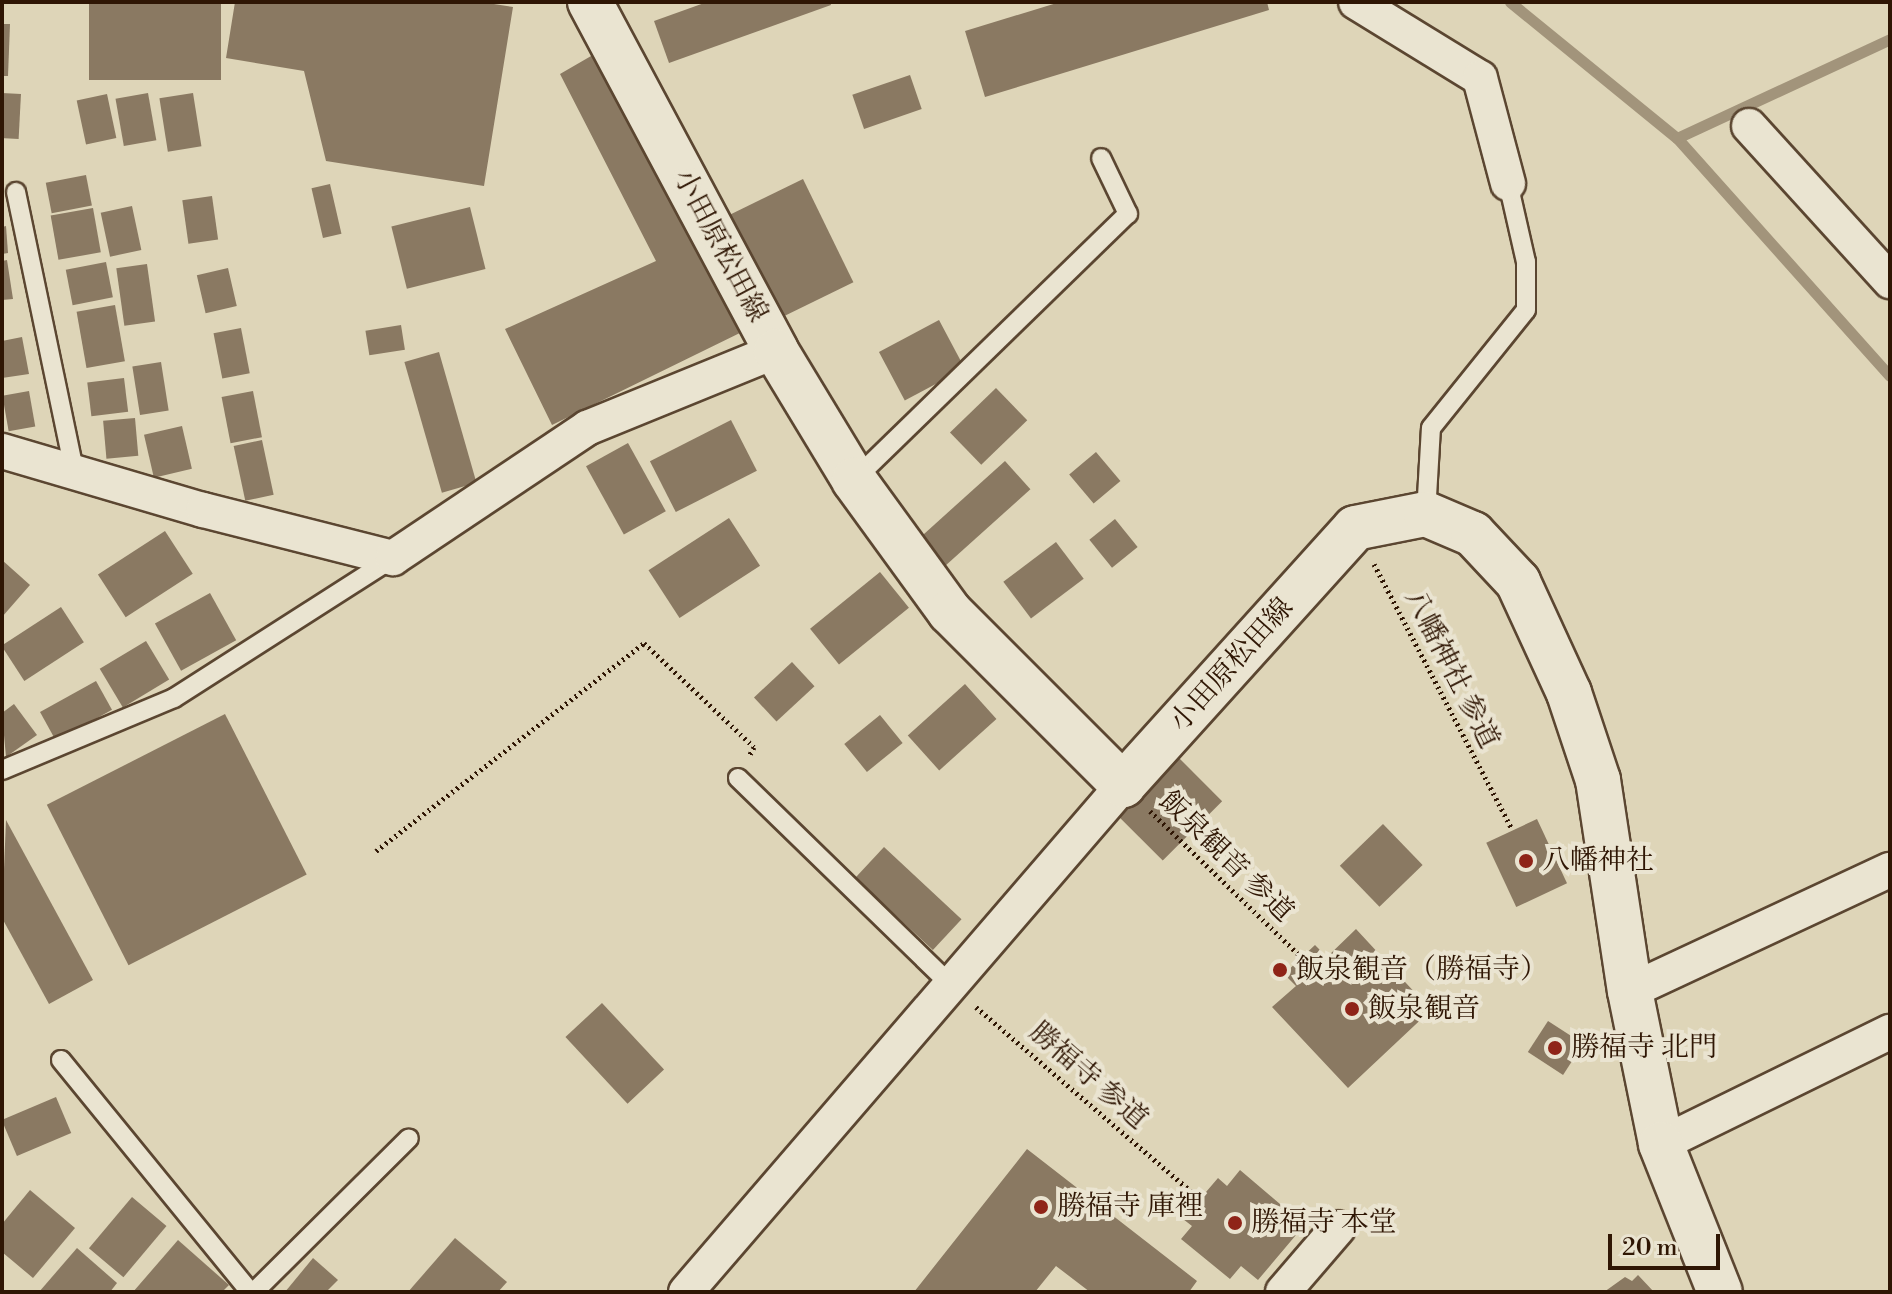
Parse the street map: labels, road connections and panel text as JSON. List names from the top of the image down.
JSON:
{
  "streets": {
    "main road": ["小田原松田線"],
    "path": ["八幡神社 参道", "飯泉観音 参道", "勝福寺 参道"]
  },
  "crossings": [
    ["小田原松田線", "八幡神社 参道"],
    ["小田原松田線", "飯泉観音 参道"]
  ],
  "places": [
    "八幡神社",
    "飯泉観音（勝福寺）",
    "飯泉観音",
    "勝福寺 北門",
    "勝福寺 庫裡",
    "勝福寺 本堂"
  ],
  "scale_bar": "20 m"
}
